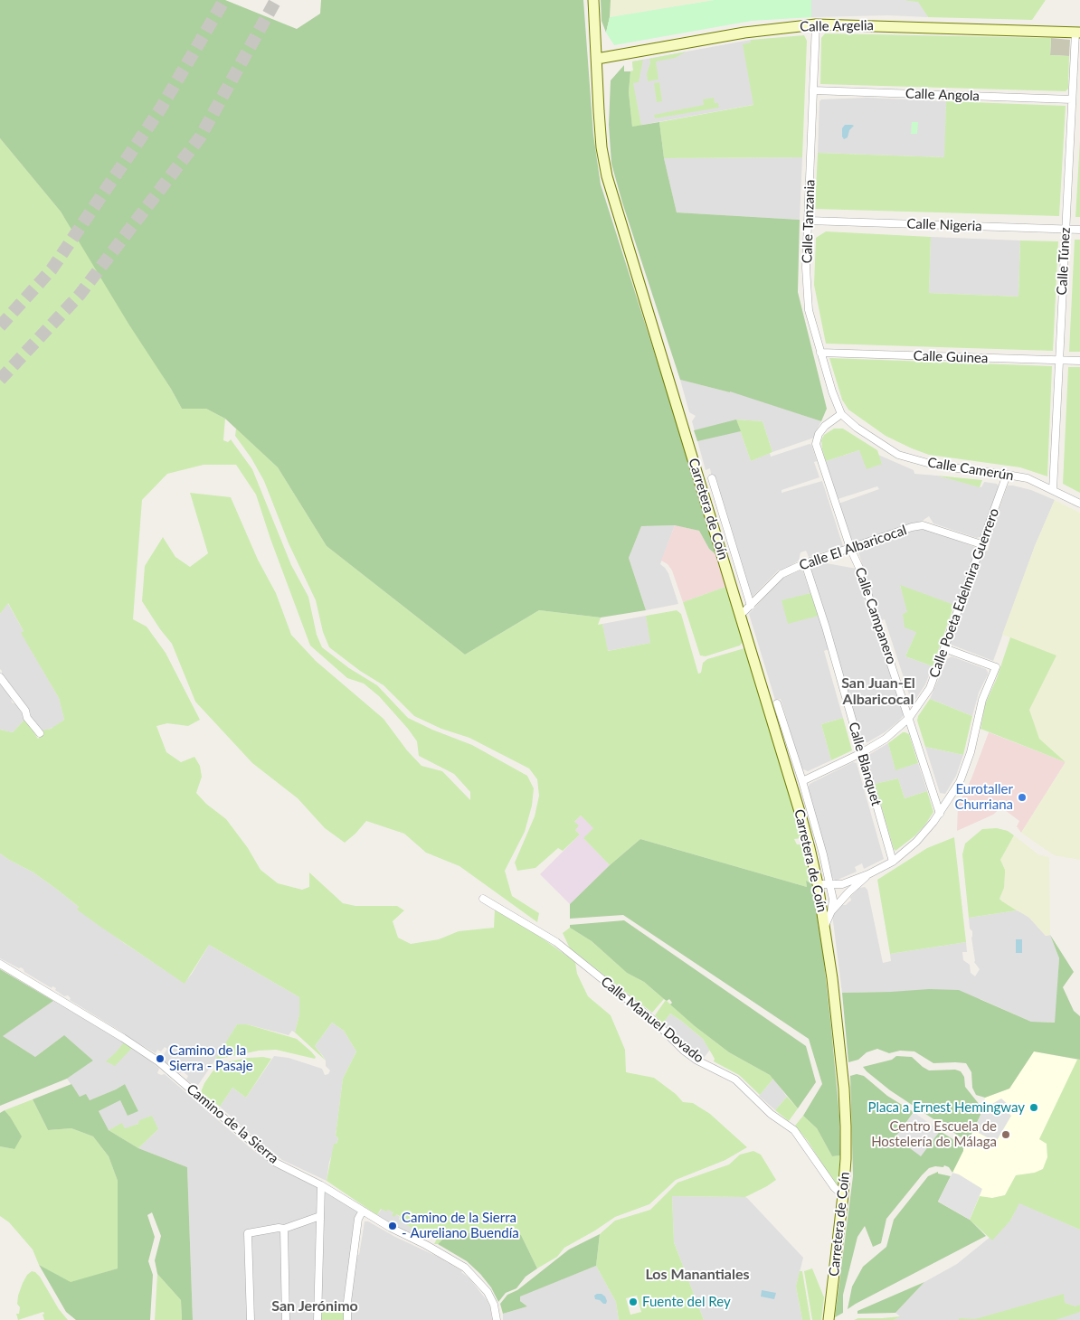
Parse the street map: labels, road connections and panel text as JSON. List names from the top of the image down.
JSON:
{
  "streets": {
    "street": [
      "Calle Argelia",
      "Calle Angola",
      "Calle Tanzania",
      "Calle Nigeria",
      "Calle Túnez",
      "Calle Guinea",
      "Calle Camerún",
      "Carretera de Coín",
      "Calle El Albaricocal",
      "Calle Poeta Edelmira Guerrero",
      "Calle Campanero",
      "Calle Blanquet",
      "Calle Manuel Dovado",
      "Camino de la Sierra"
    ]
  },
  "crossings": [
    ["Calle Argelia", "Calle Tanzania"],
    ["Calle Argelia", "Calle Túnez"],
    ["Calle Argelia", "Carretera de Coín"],
    ["Calle Angola", "Calle Tanzania"],
    ["Calle Angola", "Calle Túnez"],
    ["Calle Tanzania", "Calle Nigeria"],
    ["Calle Tanzania", "Calle Guinea"],
    ["Calle Tanzania", "Calle Camerún"],
    ["Calle Tanzania", "Calle Campanero"],
    ["Calle Nigeria", "Calle Túnez"],
    ["Calle Túnez", "Calle Guinea"],
    ["Calle Túnez", "Calle Camerún"],
    ["Calle Camerún", "Calle Poeta Edelmira Guerrero"],
    ["Calle Camerún", "Calle Campanero"],
    ["Carretera de Coín", "Calle El Albaricocal"],
    ["Carretera de Coín", "Calle Poeta Edelmira Guerrero"],
    ["Carretera de Coín", "Calle Manuel Dovado"],
    ["Calle El Albaricocal", "Calle Poeta Edelmira Guerrero"],
    ["Calle El Albaricocal", "Calle Campanero"],
    ["Calle El Albaricocal", "Calle Blanquet"],
    ["Calle Poeta Edelmira Guerrero", "Calle Campanero"],
    ["Calle Poeta Edelmira Guerrero", "Calle Blanquet"]
  ],
  "districts": ["San Juan-El Albaricocal", "Los Manantiales", "San Jerónimo"],
  "places": [
    "Eurotaller Churriana",
    "Camino de la Sierra - Pasaje",
    "Placa a Ernest Hemingway",
    "Centro Escuela de Hostelería de Málaga",
    "Camino de la Sierra - Aureliano Buendía",
    "Fuente del Rey"
  ]
}
